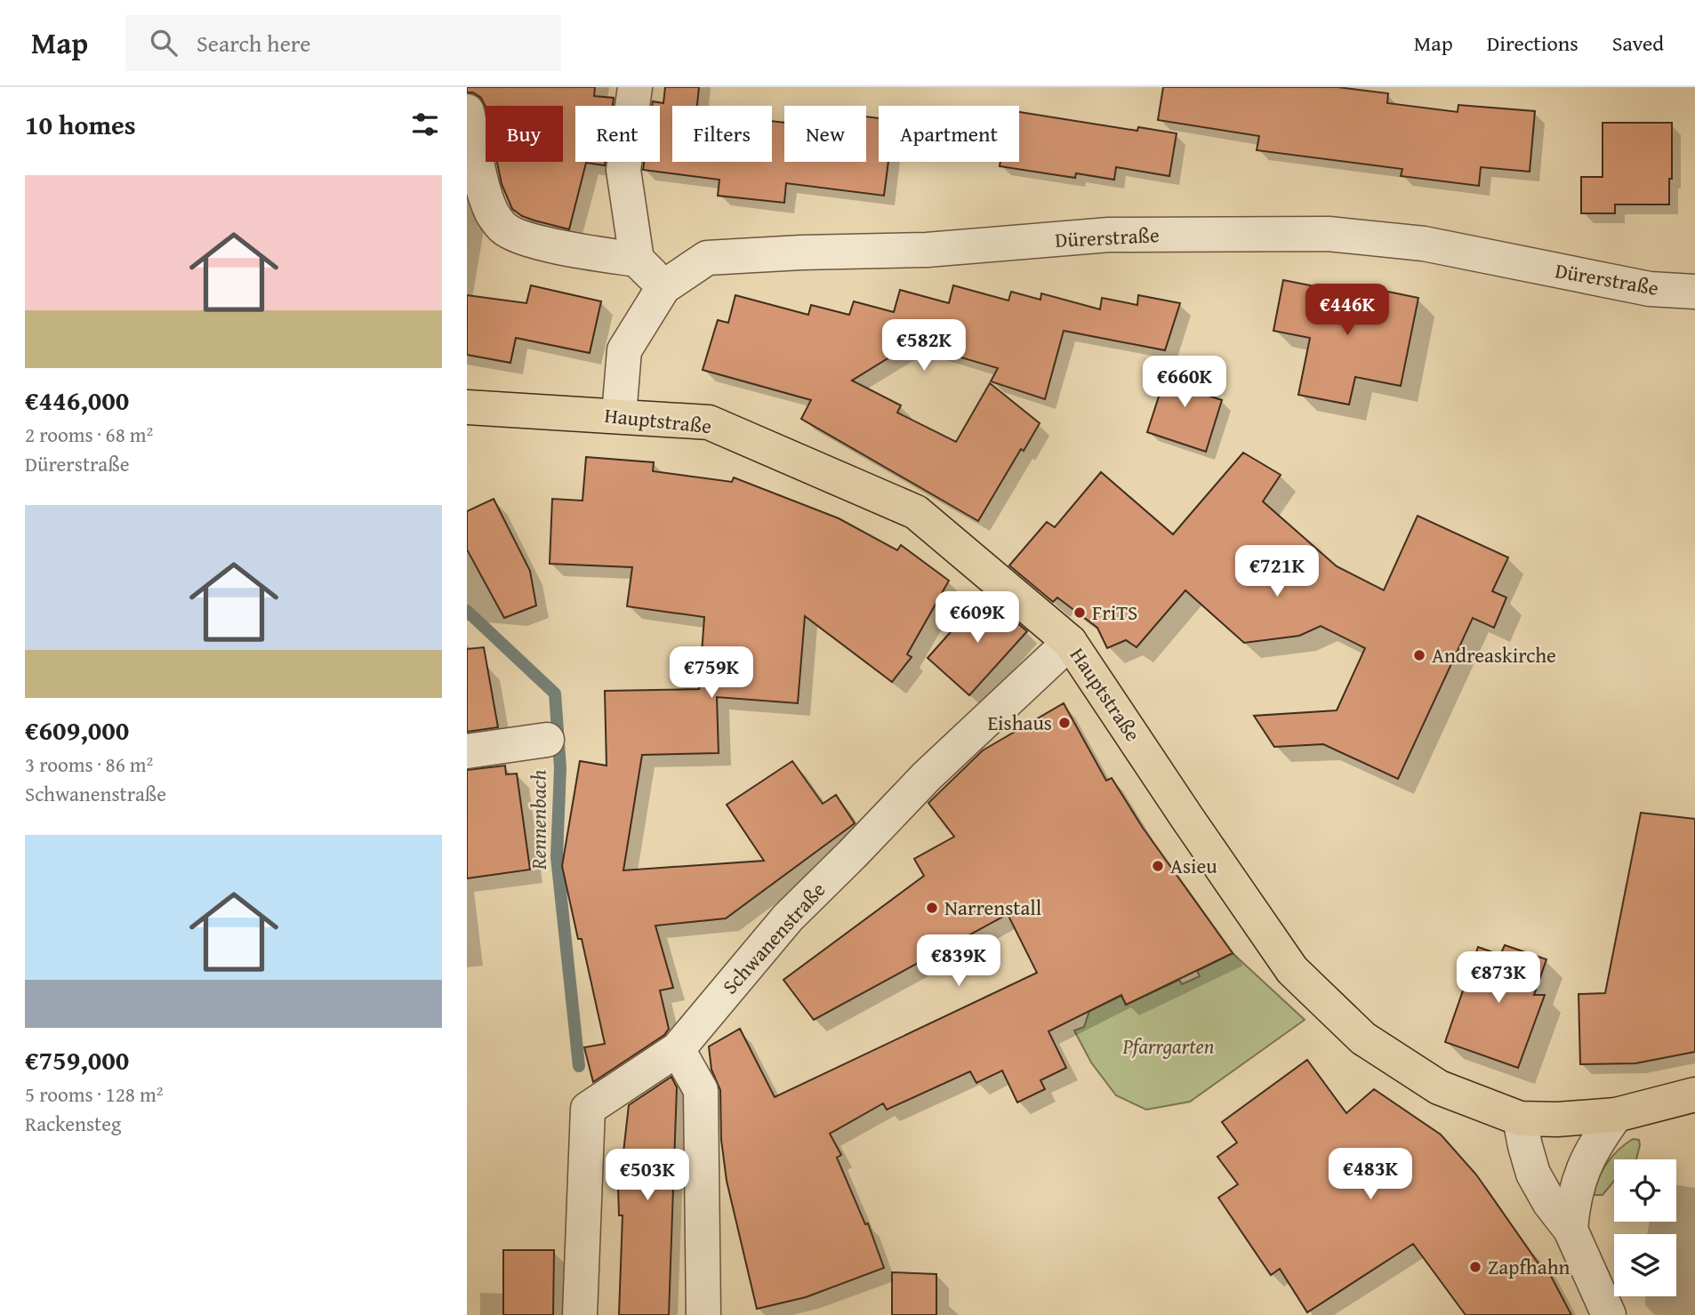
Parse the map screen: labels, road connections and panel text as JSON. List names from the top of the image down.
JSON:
{
  "streets": {
    "main road": ["Hauptstraße"],
    "street": ["Dürerstraße", "Schwanenstraße"]
  },
  "crossings": [
    ["Dürerstraße", "Hauptstraße"],
    ["Hauptstraße", "Schwanenstraße"]
  ],
  "water": ["Rennenbach"],
  "parks": ["Pfarrgarten"],
  "places": [
    "FriTS",
    "Andreaskirche",
    "Eishaus",
    "Asieu",
    "Narrenstall",
    "Zapfhahn"
  ],
  "page": {
    "header": "Map",
    "search": "Search here",
    "nav": ["Map", "Directions", "Saved"],
    "heading": "10 homes",
    "chip": [
      "Buy",
      "Rent",
      "Filters",
      "New",
      "Apartment"
    ],
    "list": [
      {
        "name": "€446,000",
        "note": "2 rooms · 68 m² · Dürerstraße"
      },
      {
        "name": "€609,000",
        "note": "3 rooms · 86 m² · Schwanenstraße"
      },
      {
        "name": "€759,000",
        "note": "5 rooms · 128 m² · Rackensteg"
      }
    ],
    "price": [
      "€446K",
      "€582K",
      "€660K",
      "€721K",
      "€609K",
      "€759K",
      "€839K",
      "€873K",
      "€483K",
      "€503K"
    ]
  }
}
